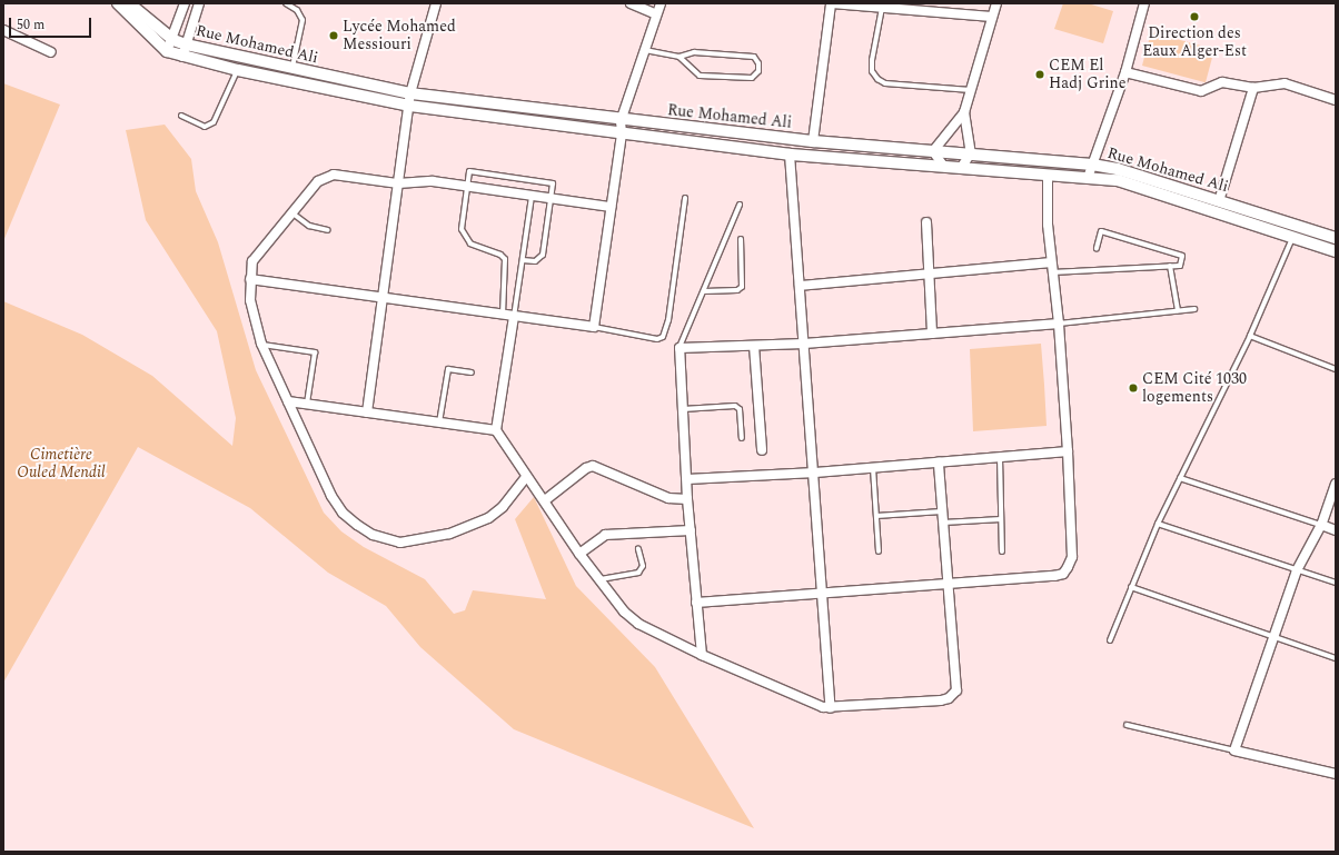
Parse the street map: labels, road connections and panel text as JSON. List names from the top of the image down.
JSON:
{
  "streets": {
    "street": ["Rue Mohamed Ali"]
  },
  "parks": ["Cimetière Ouled Mendil"],
  "places": [
    "Direction des Eaux Alger-Est",
    "Lycée Mohamed Messiouri",
    "CEM El Hadj Grine",
    "CEM Cité 1030 logements"
  ],
  "scale_bar": "50 m"
}
